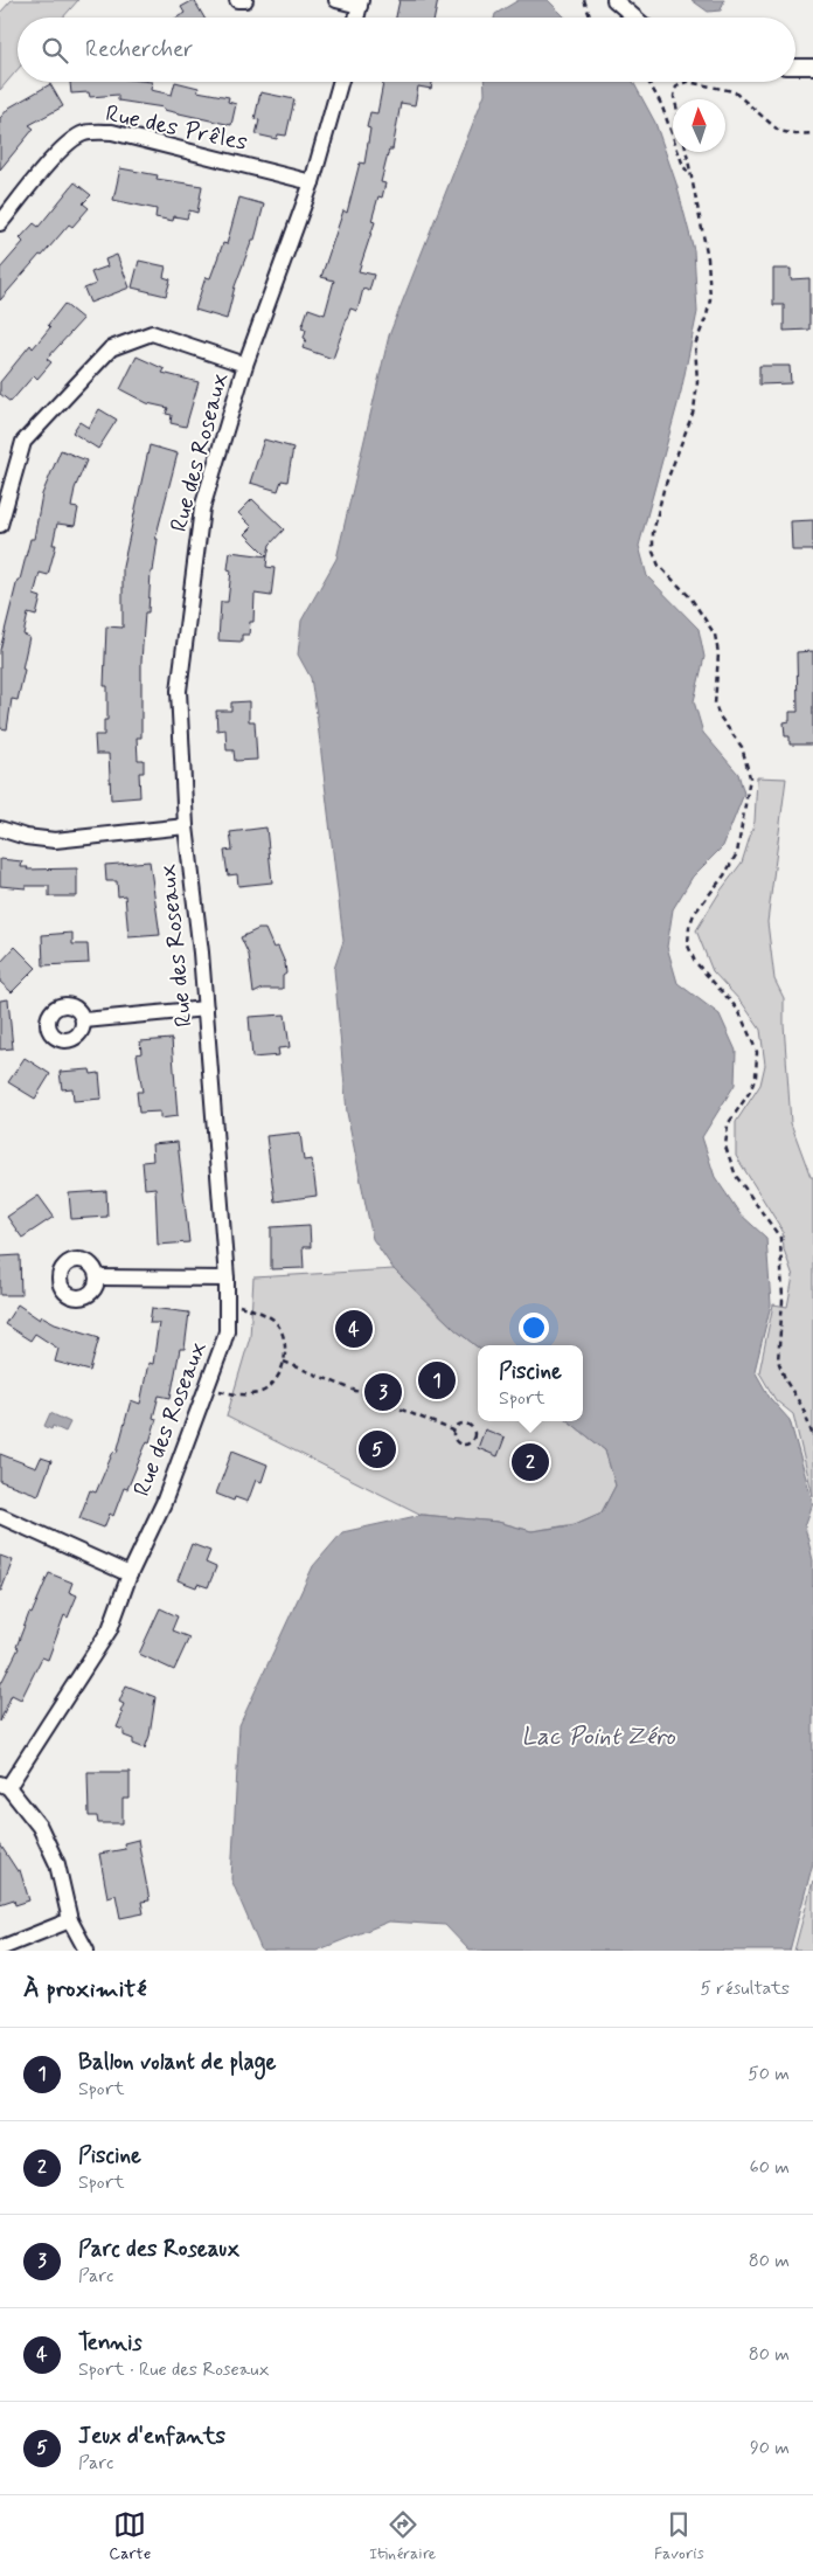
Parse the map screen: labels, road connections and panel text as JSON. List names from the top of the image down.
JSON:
{
  "streets": {
    "street": ["Rue des Prêles", "Rue des Roseaux"]
  },
  "crossings": [
    ["Rue des Prêles", "Rue des Roseaux"]
  ],
  "water": ["Lac Point Zéro"],
  "north": "top",
  "page": {
    "search": "Rechercher",
    "pins": [
      "4",
      "1",
      "3",
      "5",
      "2"
    ],
    "popup": ["Piscine", "Sport"],
    "heading": ["À proximité", "5 résultats"],
    "list": [
      {
        "mark": "1",
        "name": "Ballon volant de plage",
        "note": "Sport",
        "value": "50 m"
      },
      {
        "mark": "2",
        "name": "Piscine",
        "note": "Sport",
        "value": "60 m"
      },
      {
        "mark": "3",
        "name": "Parc des Roseaux",
        "note": "Parc",
        "value": "80 m"
      },
      {
        "mark": "4",
        "name": "Tennis",
        "note": "Sport · Rue des Roseaux",
        "value": "80 m"
      },
      {
        "mark": "5",
        "name": "Jeux d'enfants",
        "note": "Parc",
        "value": "90 m"
      }
    ],
    "nav": ["Carte", "Itinéraire", "Favoris"]
  }
}
